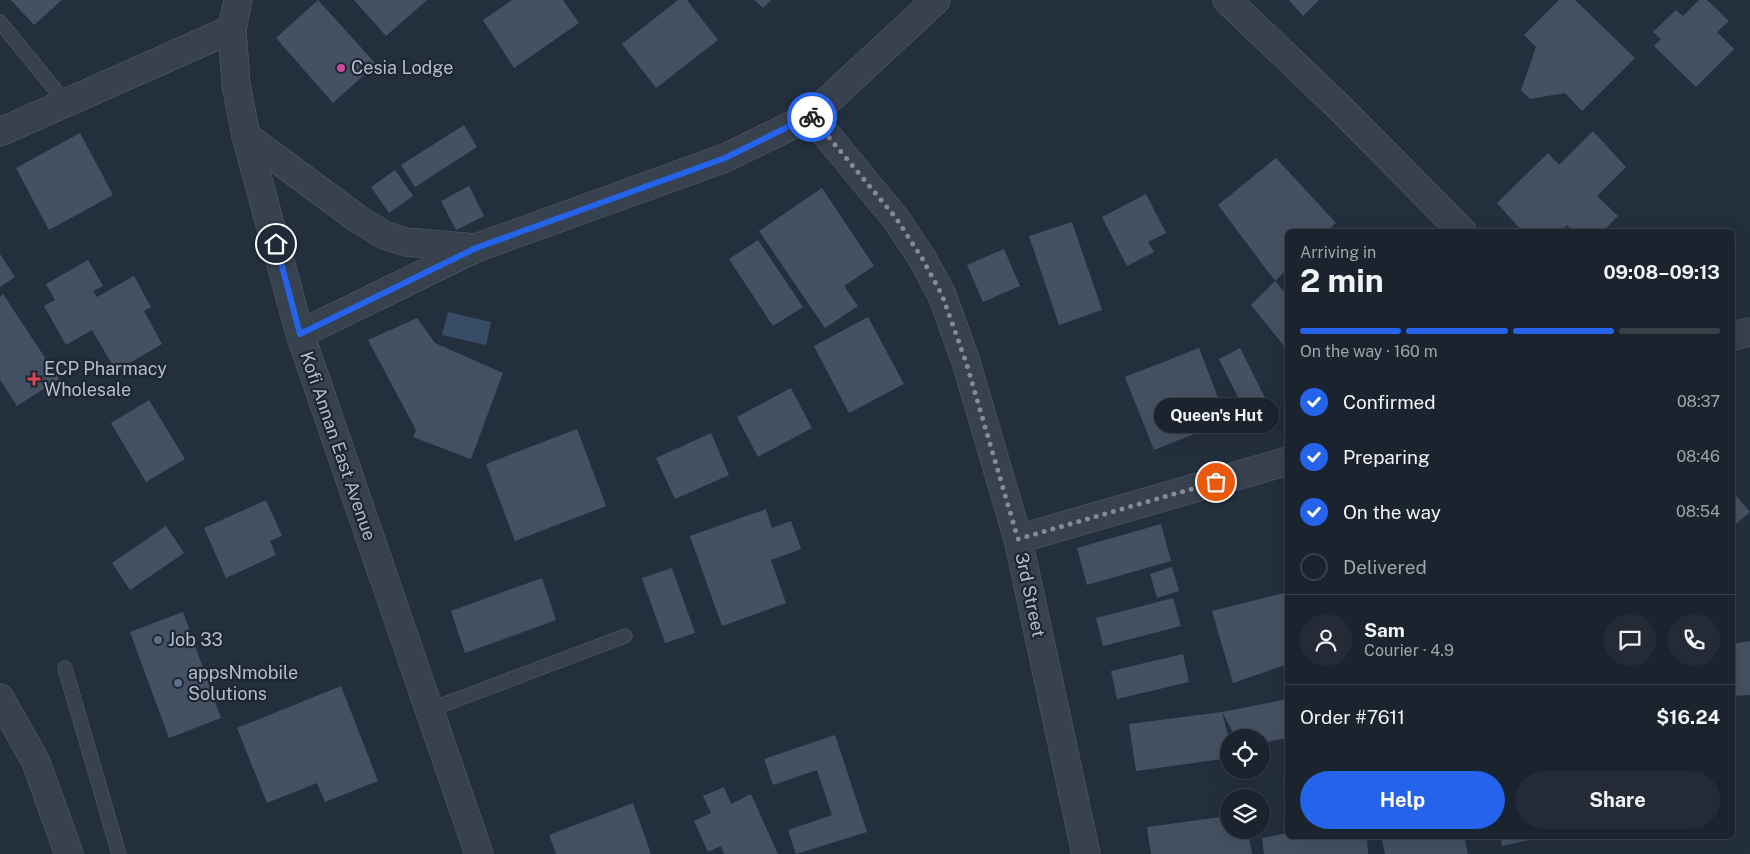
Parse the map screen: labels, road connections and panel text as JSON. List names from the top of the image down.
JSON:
{
  "streets": {
    "street": ["Kofi Annan East Avenue", "3rd Street"]
  },
  "places": {
    "other": [
      "Cesia Lodge",
      "Queen's Hut",
      "Job 33",
      "appsNmobile Solutions"
    ],
    "health": ["ECP Pharmacy Wholesale"]
  },
  "page": {
    "heading": ["2 min", "Arriving in", "09:08–09:13"],
    "panel": [
      "Sam",
      "Courier · 4.9",
      "Order #7611",
      "$16.24"
    ],
    "bar": "On the way · 160 m",
    "list": [
      ["Confirmed", "08:37"],
      ["Preparing", "08:46"],
      ["On the way", "08:54"],
      "Delivered"
    ],
    "bubble": "Queen's Hut",
    "buttons": ["Help", "Share"]
  }
}
